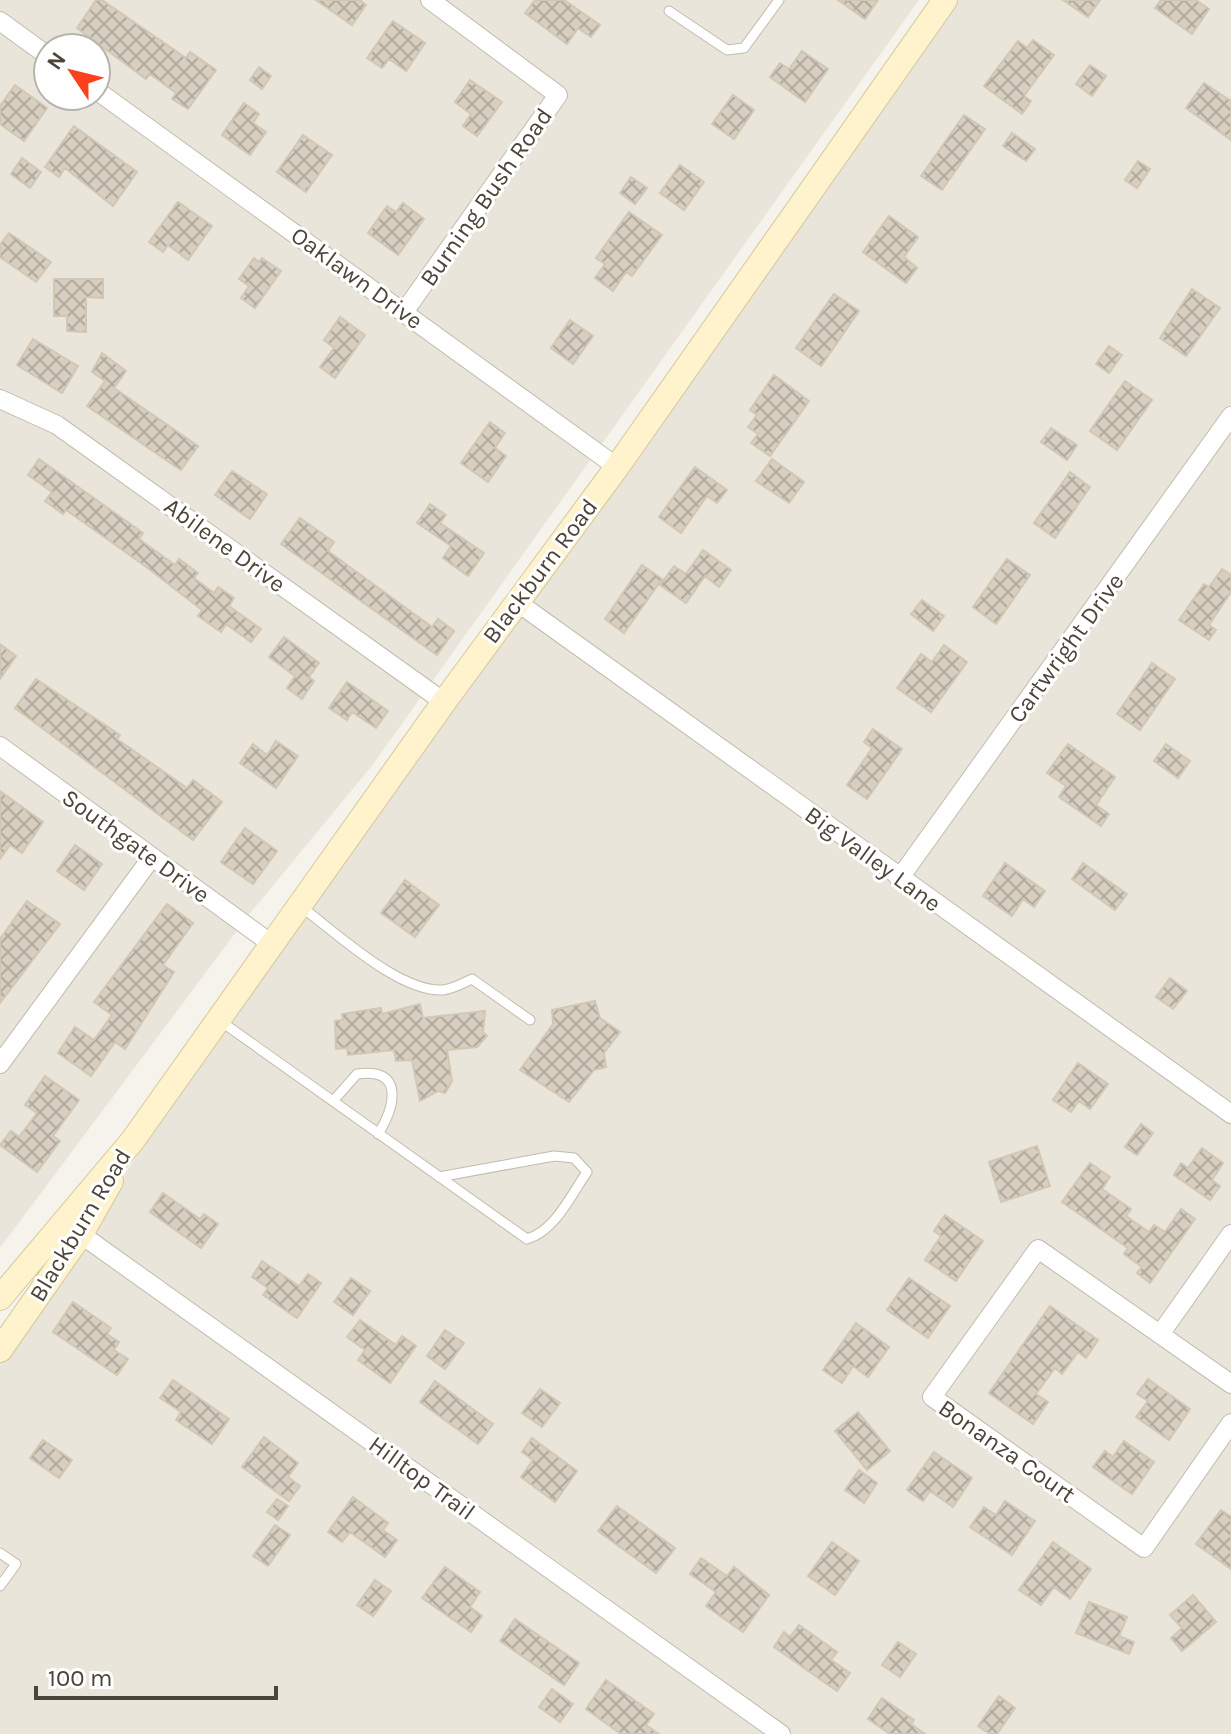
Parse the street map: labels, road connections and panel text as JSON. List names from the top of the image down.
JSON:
{
  "streets": {
    "main road": ["Blackburn Road"],
    "street": [
      "Burning Bush Road",
      "Oaklawn Drive",
      "Abilene Drive",
      "Cartwright Drive",
      "Southgate Drive",
      "Big Valley Lane",
      "Bonanza Court",
      "Hilltop Trail"
    ]
  },
  "crossings": [
    ["Burning Bush Road", "Oaklawn Drive"],
    ["Oaklawn Drive", "Blackburn Road"],
    ["Abilene Drive", "Blackburn Road"],
    ["Blackburn Road", "Southgate Drive"],
    ["Blackburn Road", "Big Valley Lane"],
    ["Blackburn Road", "Hilltop Trail"],
    ["Cartwright Drive", "Big Valley Lane"]
  ],
  "scale_bar": "100 m",
  "north": "top left"
}
